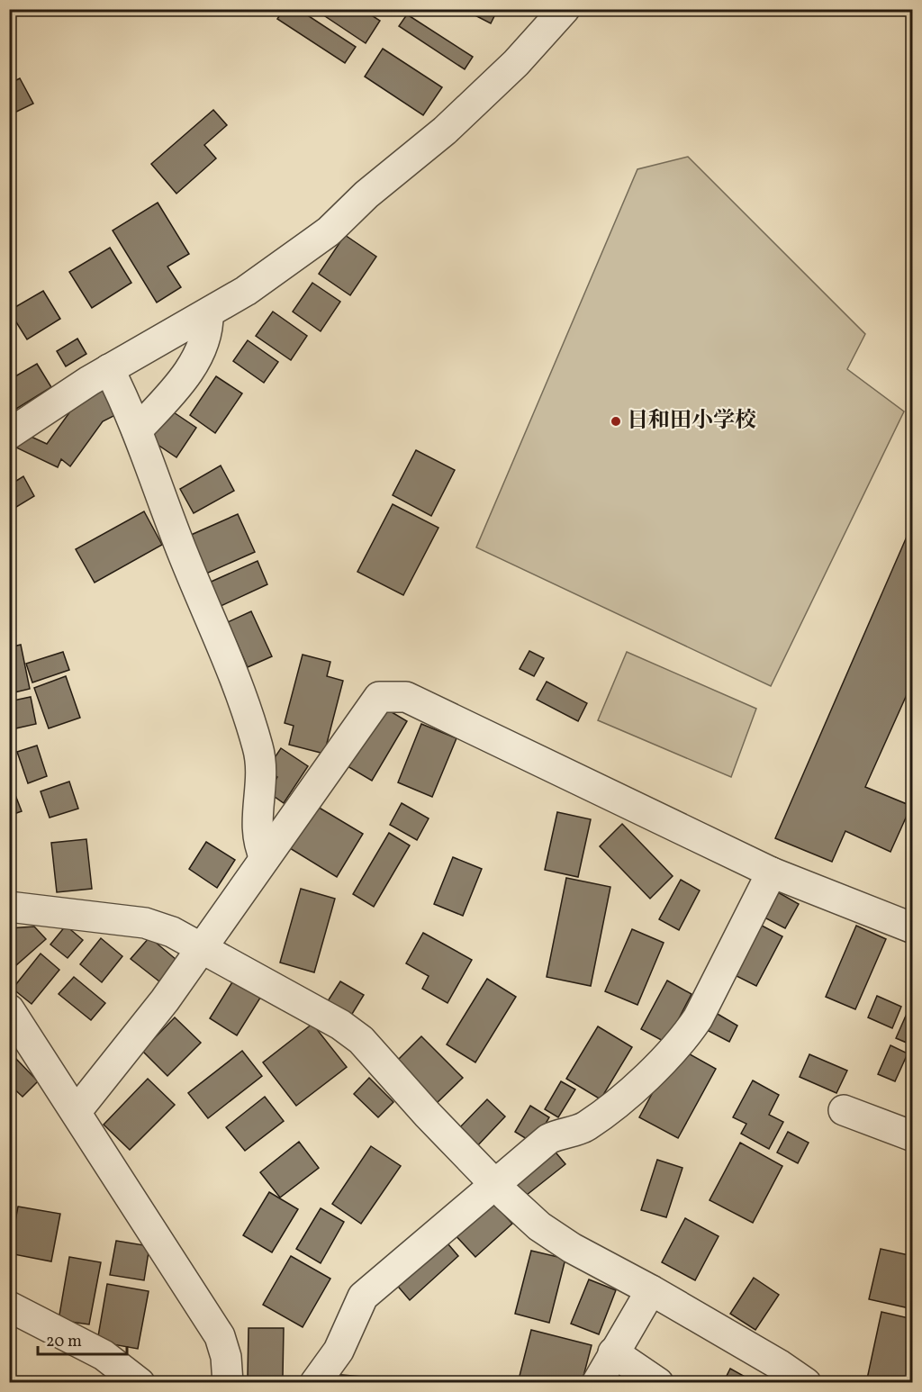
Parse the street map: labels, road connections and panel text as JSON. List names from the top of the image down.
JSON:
{
  "places": ["日和田小学校"],
  "scale_bar": "20 m"
}
